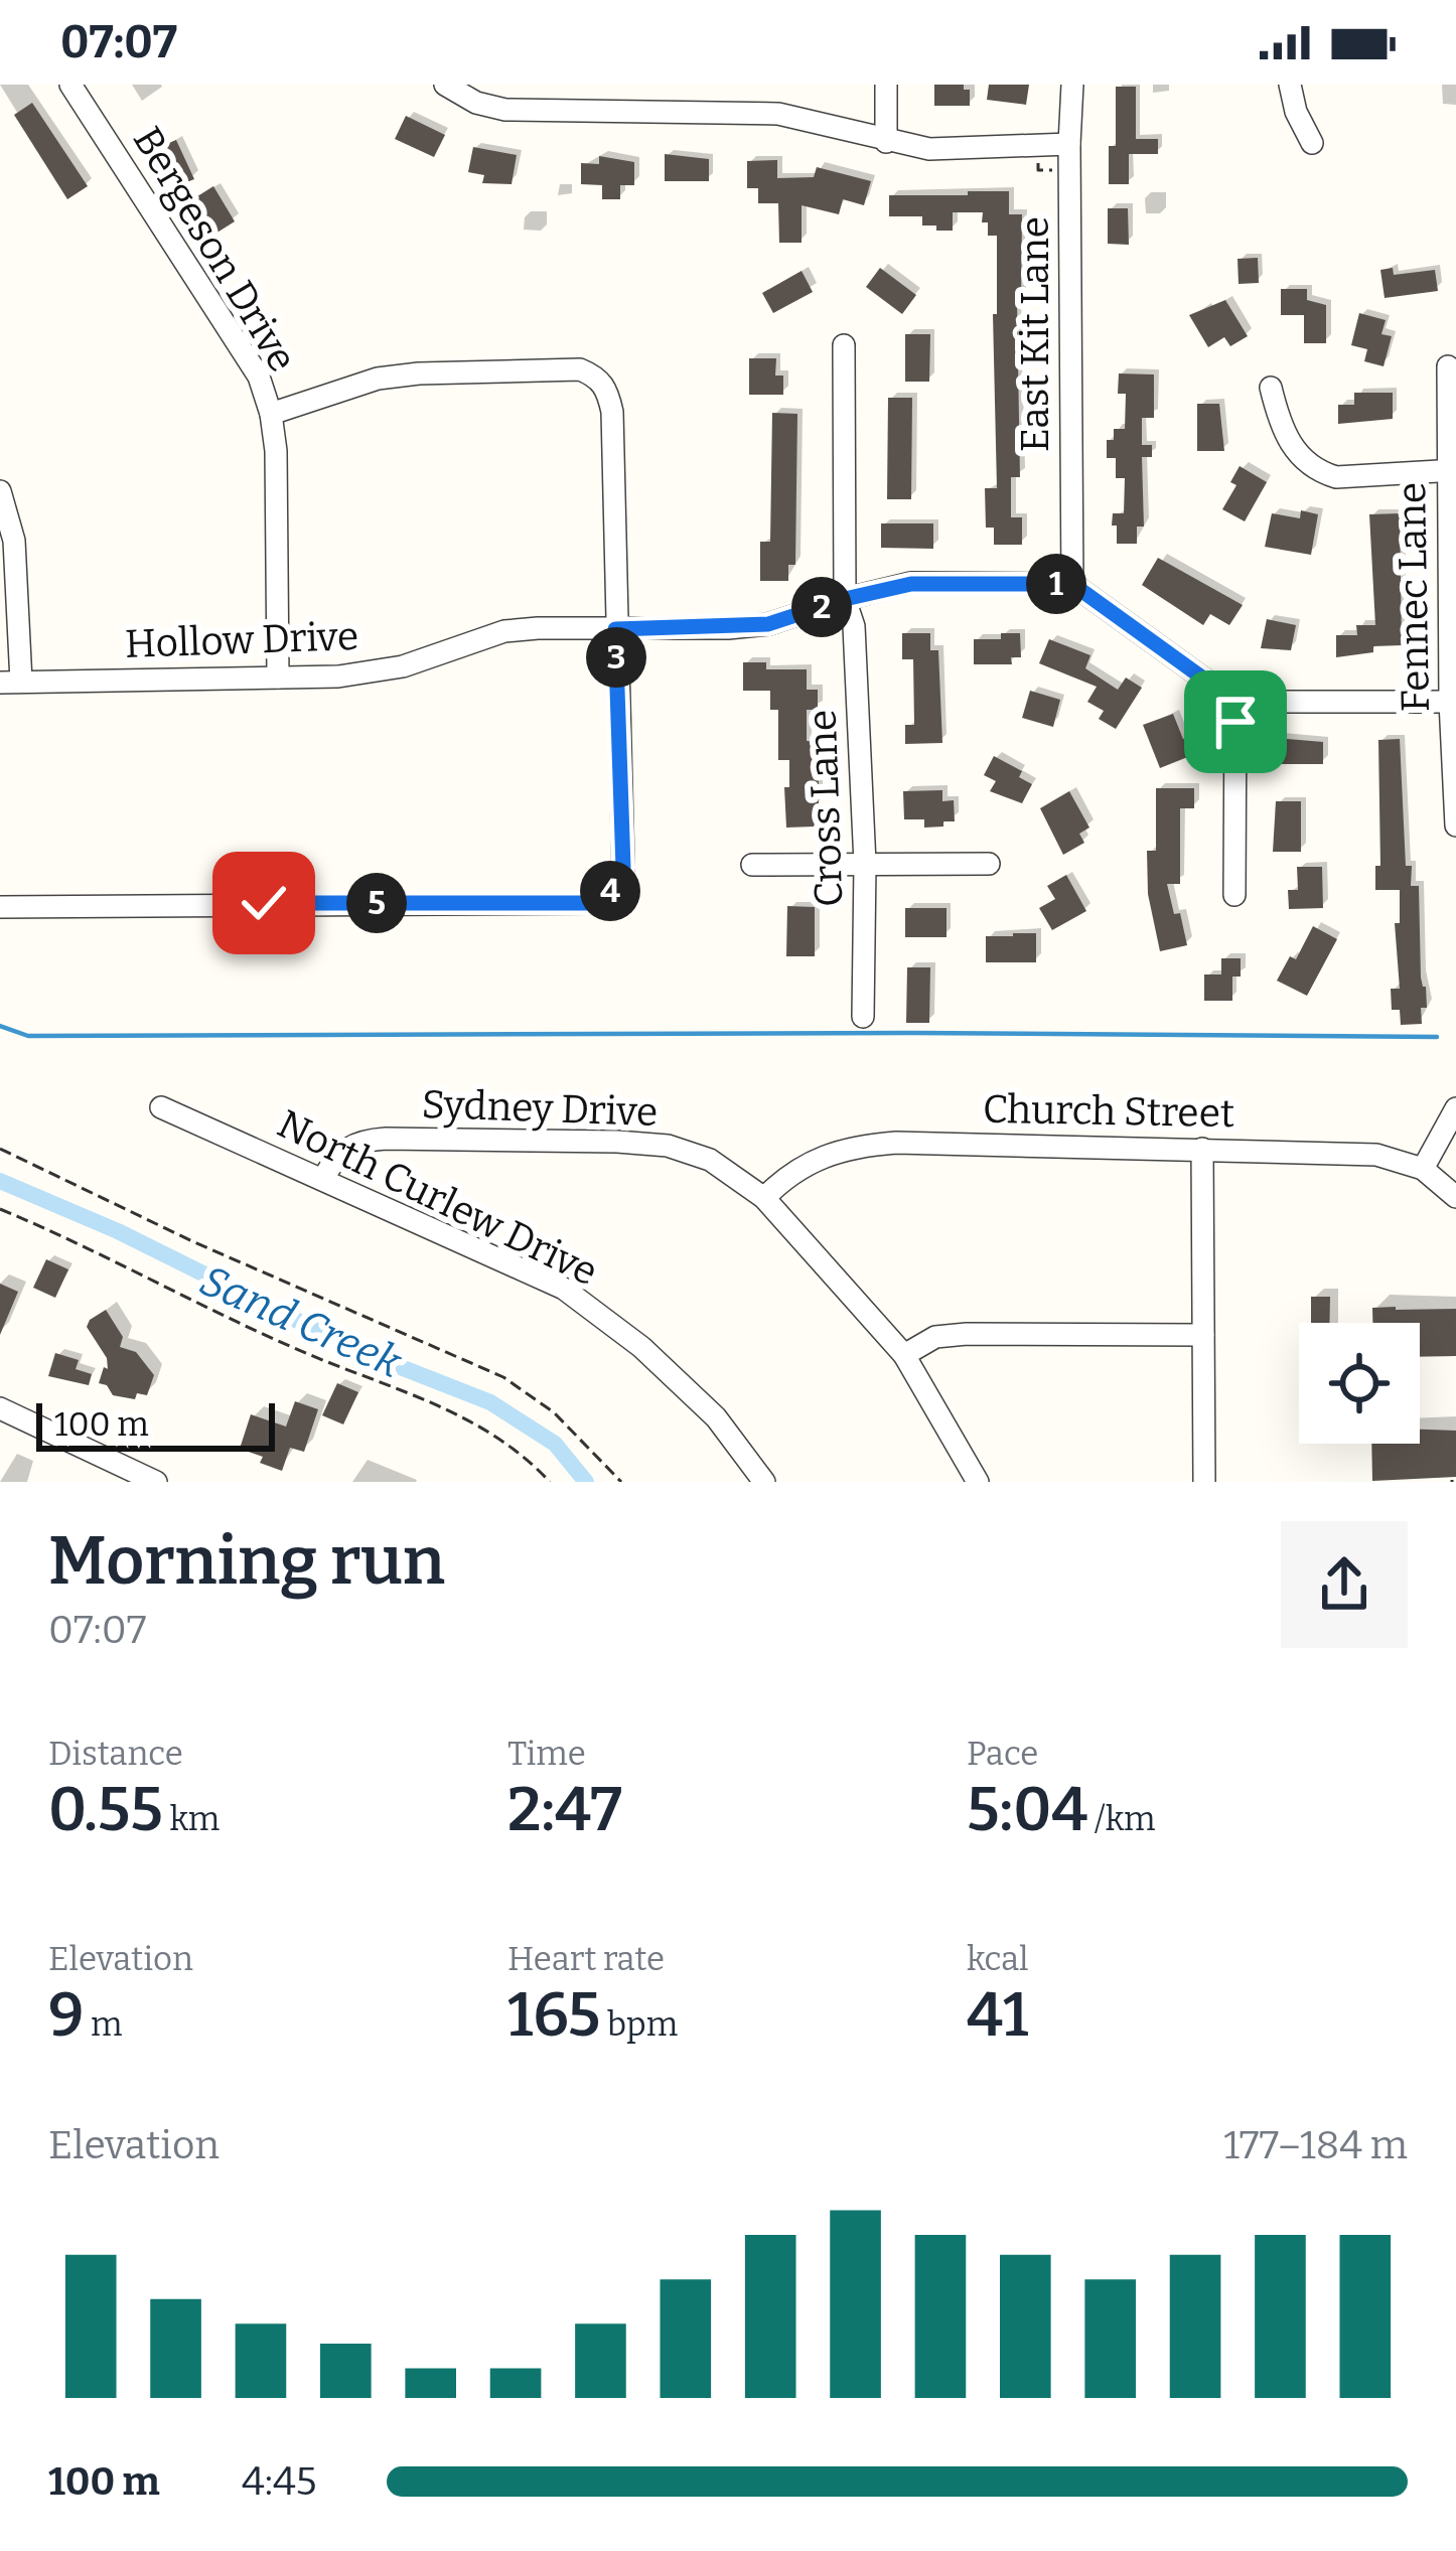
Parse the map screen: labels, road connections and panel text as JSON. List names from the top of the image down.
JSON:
{
  "streets": {
    "street": [
      "Bergeson Drive",
      "East Kit Lane",
      "Fennec Lane",
      "Hollow Drive",
      "Cross Lane",
      "Sydney Drive",
      "Church Street",
      "North Curlew Drive"
    ]
  },
  "crossings": [
    ["Bergeson Drive", "Hollow Drive"],
    ["East Kit Lane", "Hollow Drive"],
    ["Hollow Drive", "Cross Lane"],
    ["Sydney Drive", "Church Street"],
    ["Sydney Drive", "North Curlew Drive"]
  ],
  "water": ["Sand Creek"],
  "scale_bar": "100 m",
  "page": {
    "status": "07:07",
    "pins": [
      "1",
      "2",
      "3",
      "4",
      "5"
    ],
    "scale": "100 m",
    "heading": ["Morning run", "07:07"],
    "stats": [
      ["Distance", "0.55 km"],
      ["Time", "2:47"],
      ["Pace", "5:04 /km"],
      ["Elevation", "9 m"],
      ["Heart rate", "165 bpm"],
      ["kcal", "41"]
    ],
    "chart": ["Elevation", "177–184 m"],
    "list": [
      {
        "name": "100 m",
        "note": "4:45"
      }
    ]
  }
}
